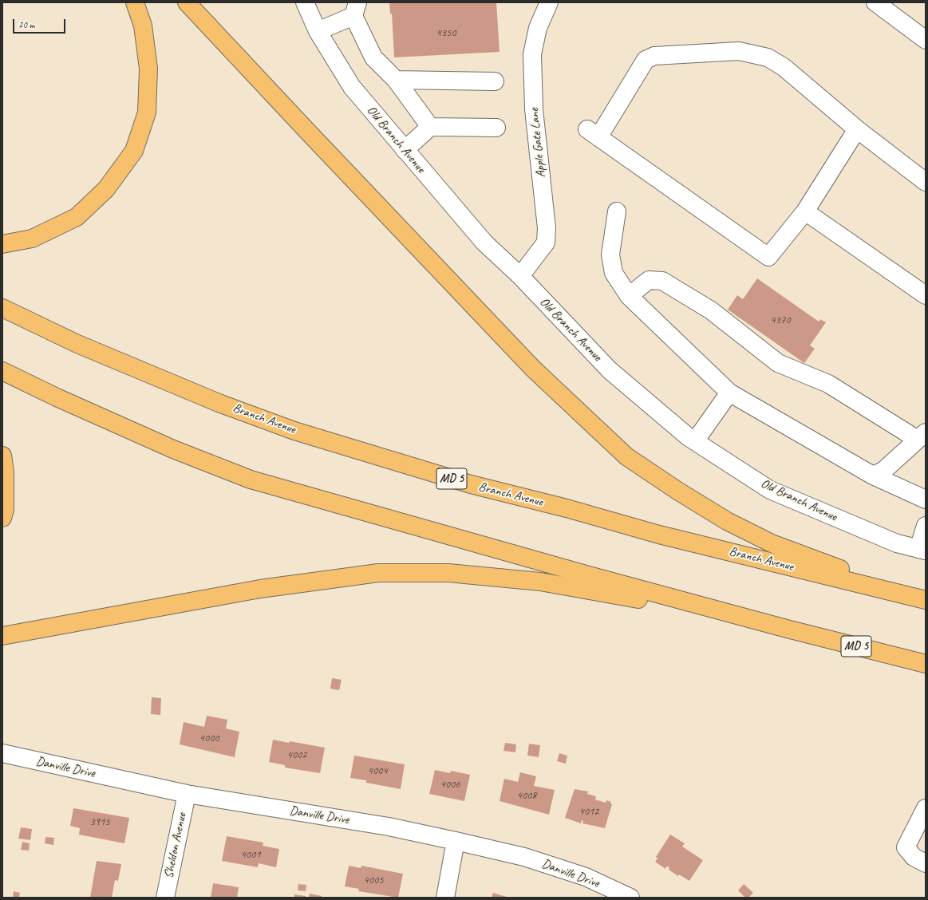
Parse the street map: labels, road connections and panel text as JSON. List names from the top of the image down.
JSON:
{
  "streets": {
    "highway": ["Branch Avenue", "MD 5"],
    "street": [
      "Old Branch Avenue",
      "Apple Gate Lane",
      "Danville Drive",
      "Sheldon Avenue"
    ]
  },
  "crossings": [
    ["Old Branch Avenue", "Apple Gate Lane"],
    ["Danville Drive", "Sheldon Avenue"]
  ],
  "house_numbers": [
    "4350",
    "4370",
    "4000",
    "4002",
    "4004",
    "4006",
    "4008",
    "4012",
    "3915",
    "4001",
    "4005"
  ],
  "scale_bar": "20 m"
}
